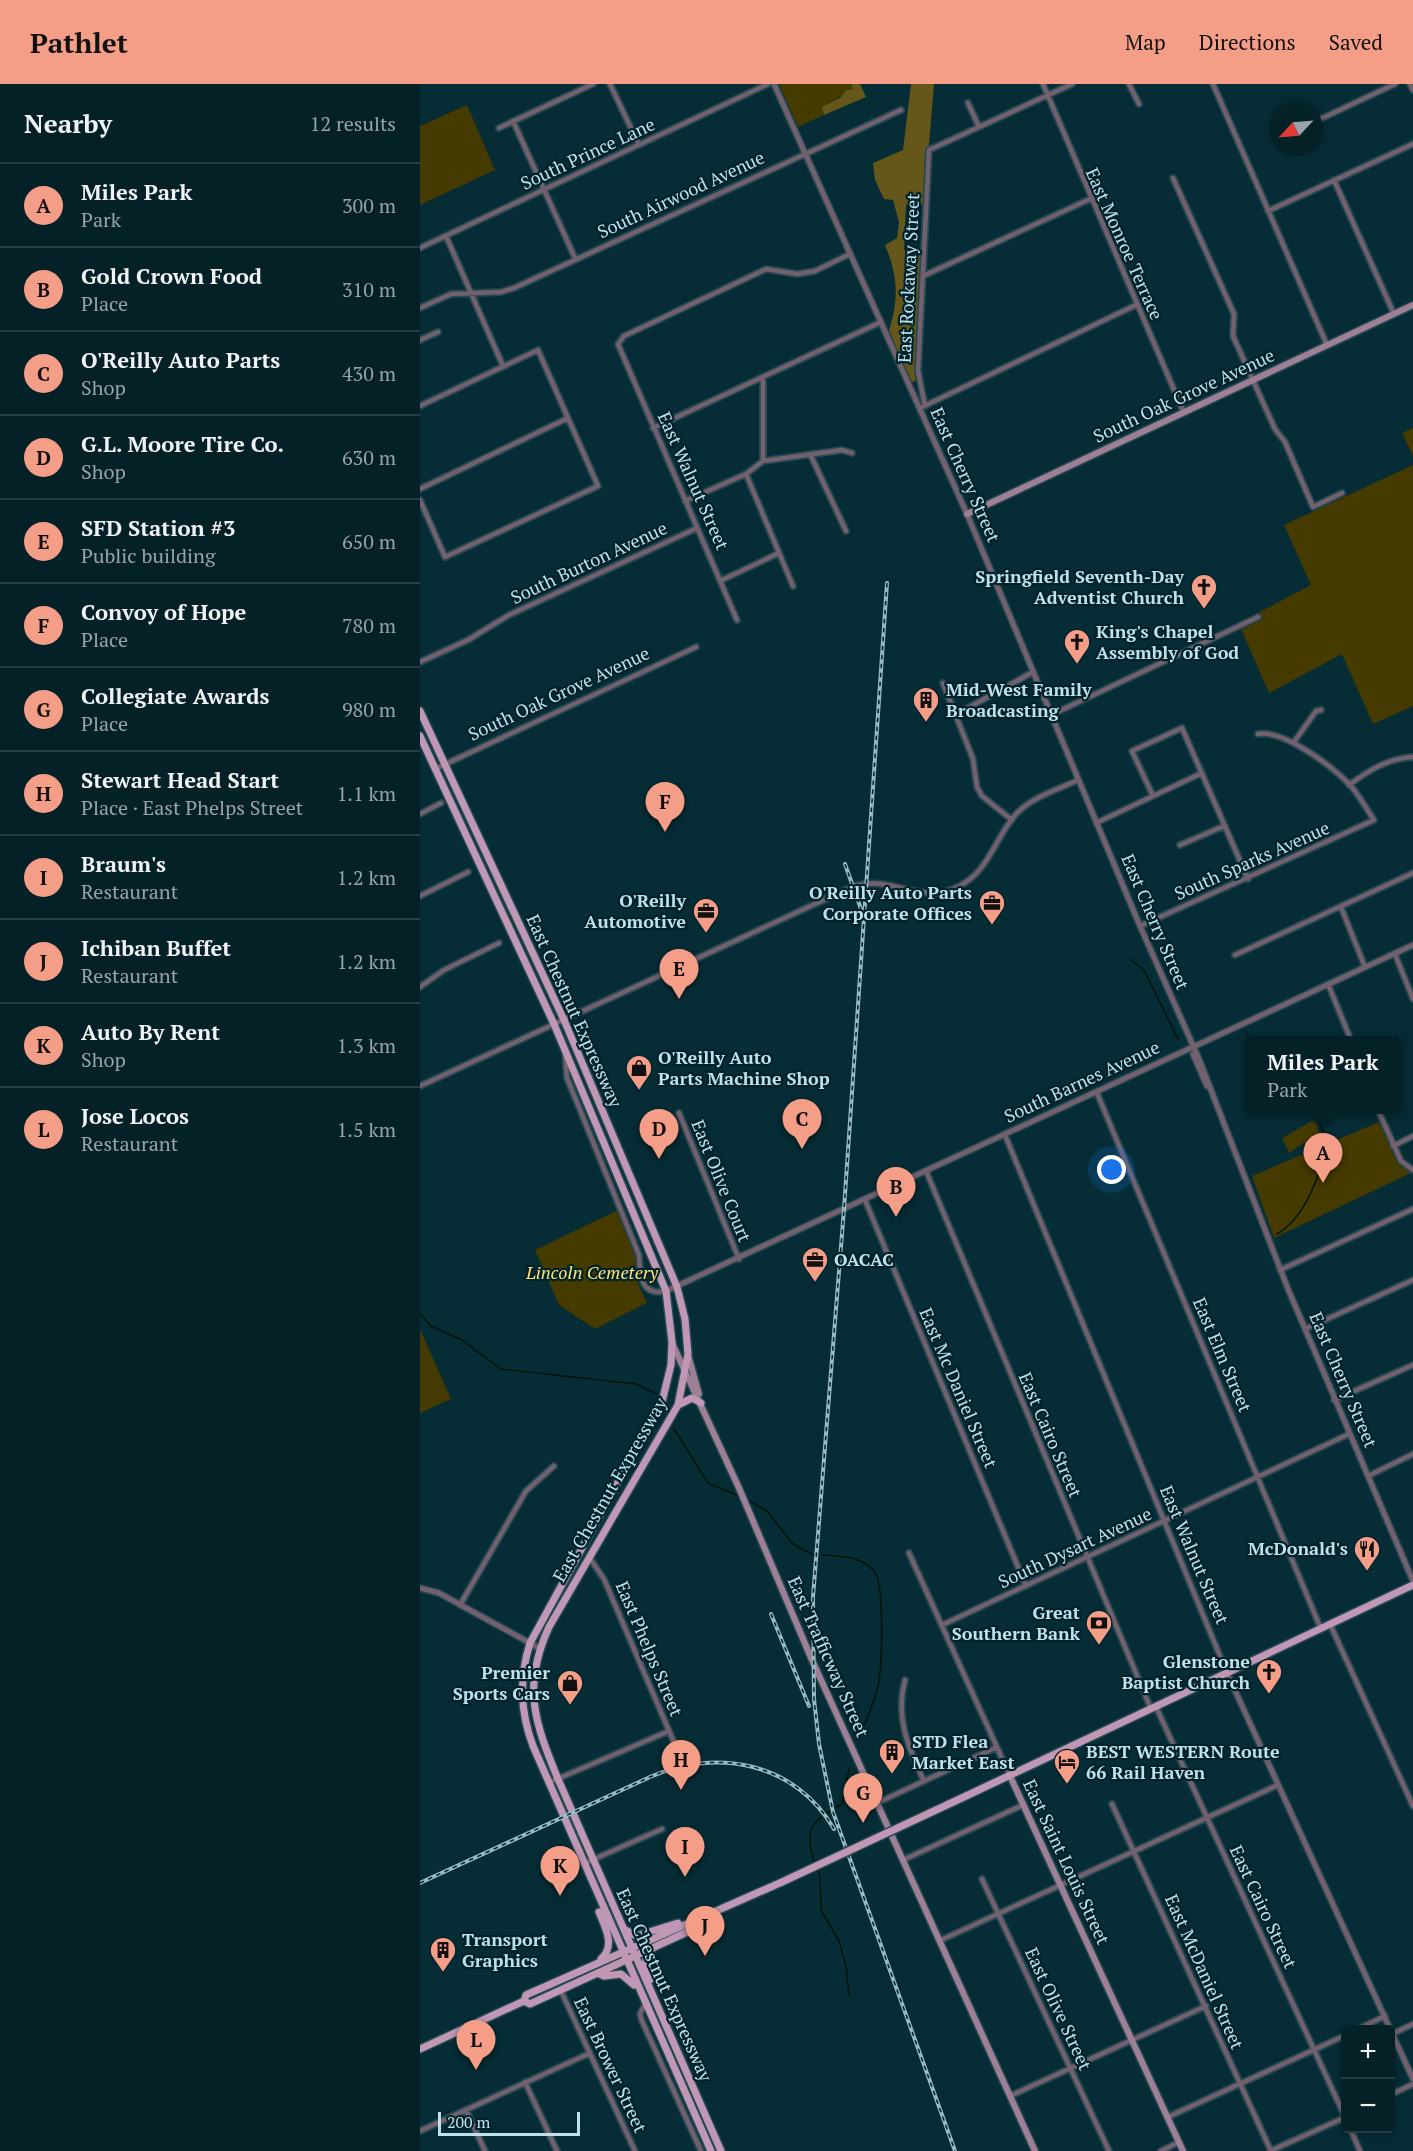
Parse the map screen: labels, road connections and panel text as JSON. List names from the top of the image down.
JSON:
{
  "streets": {
    "main road": [
      "South Oak Grove Avenue",
      "East Chestnut Expressway",
      "East Trafficway Street",
      "East Saint Louis Street"
    ],
    "street": [
      "South Prince Lane",
      "South Airwood Avenue",
      "East Monroe Terrace",
      "East Rockaway Street",
      "East Cherry Street",
      "East Walnut Street",
      "South Burton Avenue",
      "South Sparks Avenue",
      "South Barnes Avenue",
      "East Olive Court",
      "East Elm Street",
      "East Mc Daniel Street",
      "East Cairo Street",
      "South Dysart Avenue",
      "East Phelps Street",
      "East McDaniel Street",
      "East Olive Street",
      "East Brower Street"
    ]
  },
  "crossings": [
    ["South Airwood Avenue", "East Cherry Street"],
    ["East Monroe Terrace", "South Oak Grove Avenue"],
    ["East Rockaway Street", "East Cherry Street"],
    ["South Oak Grove Avenue", "East Cherry Street"],
    ["South Oak Grove Avenue", "East Chestnut Expressway"],
    ["East Cherry Street", "East Walnut Street"],
    ["East Cherry Street", "South Sparks Avenue"],
    ["East Cherry Street", "South Barnes Avenue"],
    ["East Cherry Street", "South Dysart Avenue"],
    ["East Walnut Street", "South Burton Avenue"],
    ["East Walnut Street", "South Barnes Avenue"],
    ["East Walnut Street", "South Dysart Avenue"],
    ["East Chestnut Expressway", "South Barnes Avenue"],
    ["East Chestnut Expressway", "East Phelps Street"],
    ["East Chestnut Expressway", "East Trafficway Street"],
    ["South Barnes Avenue", "East Olive Court"],
    ["South Barnes Avenue", "East Elm Street"],
    ["South Barnes Avenue", "East Mc Daniel Street"],
    ["South Barnes Avenue", "East Cairo Street"],
    ["East Elm Street", "South Dysart Avenue"],
    ["East Mc Daniel Street", "South Dysart Avenue"],
    ["East Cairo Street", "South Dysart Avenue"],
    ["South Dysart Avenue", "East Saint Louis Street"]
  ],
  "parks": ["Lincoln Cemetery"],
  "places": {
    "church": ["Springfield Seventh-Day Adventist Church", "King's Chapel Assembly of God", "Glenstone Baptist Church"],
    "building": ["Mid-West Family Broadcasting", "STD Flea Market East", "Transport Graphics"],
    "office": ["O'Reilly Auto Parts Corporate Offices", "O'Reilly Automotive", "OACAC"],
    "shop": ["O'Reilly Auto Parts Machine Shop", "Premier Sports Cars"],
    "restaurant": ["McDonald's"],
    "bank": ["Great Southern Bank"],
    "hotel": ["BEST WESTERN Route 66 Rail Haven"]
  },
  "scale_bar": "200 m",
  "north": "bottom left",
  "page": {
    "header": "Pathlet",
    "nav": ["Map", "Directions", "Saved"],
    "heading": ["Nearby", "12 results"],
    "list": [
      {
        "mark": "A",
        "name": "Miles Park",
        "note": "Park",
        "value": "300 m"
      },
      {
        "mark": "B",
        "name": "Gold Crown Food",
        "note": "Place",
        "value": "310 m"
      },
      {
        "mark": "C",
        "name": "O'Reilly Auto Parts",
        "note": "Shop",
        "value": "430 m"
      },
      {
        "mark": "D",
        "name": "G.L. Moore Tire Co.",
        "note": "Shop",
        "value": "630 m"
      },
      {
        "mark": "E",
        "name": "SFD Station #3",
        "note": "Public building",
        "value": "650 m"
      },
      {
        "mark": "F",
        "name": "Convoy of Hope",
        "note": "Place",
        "value": "780 m"
      },
      {
        "mark": "G",
        "name": "Collegiate Awards",
        "note": "Place",
        "value": "980 m"
      },
      {
        "mark": "H",
        "name": "Stewart Head Start",
        "note": "Place · East Phelps Street",
        "value": "1.1 km"
      },
      {
        "mark": "I",
        "name": "Braum's",
        "note": "Restaurant",
        "value": "1.2 km"
      },
      {
        "mark": "J",
        "name": "Ichiban Buffet",
        "note": "Restaurant",
        "value": "1.2 km"
      },
      {
        "mark": "K",
        "name": "Auto By Rent",
        "note": "Shop",
        "value": "1.3 km"
      },
      {
        "mark": "L",
        "name": "Jose Locos",
        "note": "Restaurant",
        "value": "1.5 km"
      }
    ],
    "pins": [
      "F",
      "E",
      "C",
      "D",
      "A",
      "B",
      "H",
      "G",
      "I",
      "K",
      "J",
      "L"
    ],
    "popup": ["Miles Park", "Park"],
    "map_buttons": ["+", "−"],
    "scale": "200 m"
  }
}
